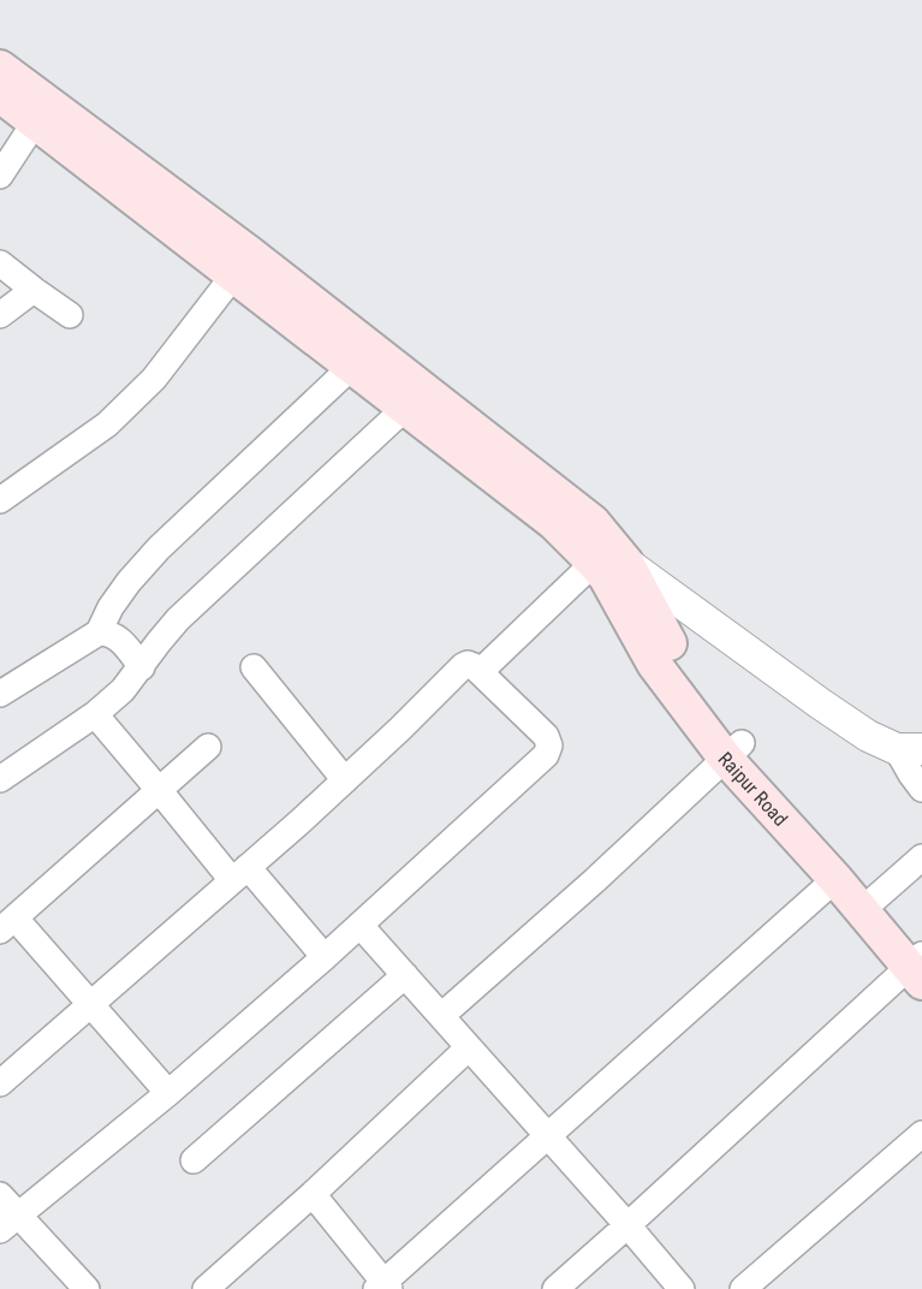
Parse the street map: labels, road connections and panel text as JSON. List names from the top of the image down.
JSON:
{
  "streets": {
    "main road": ["Raipur Road"]
  }
}
